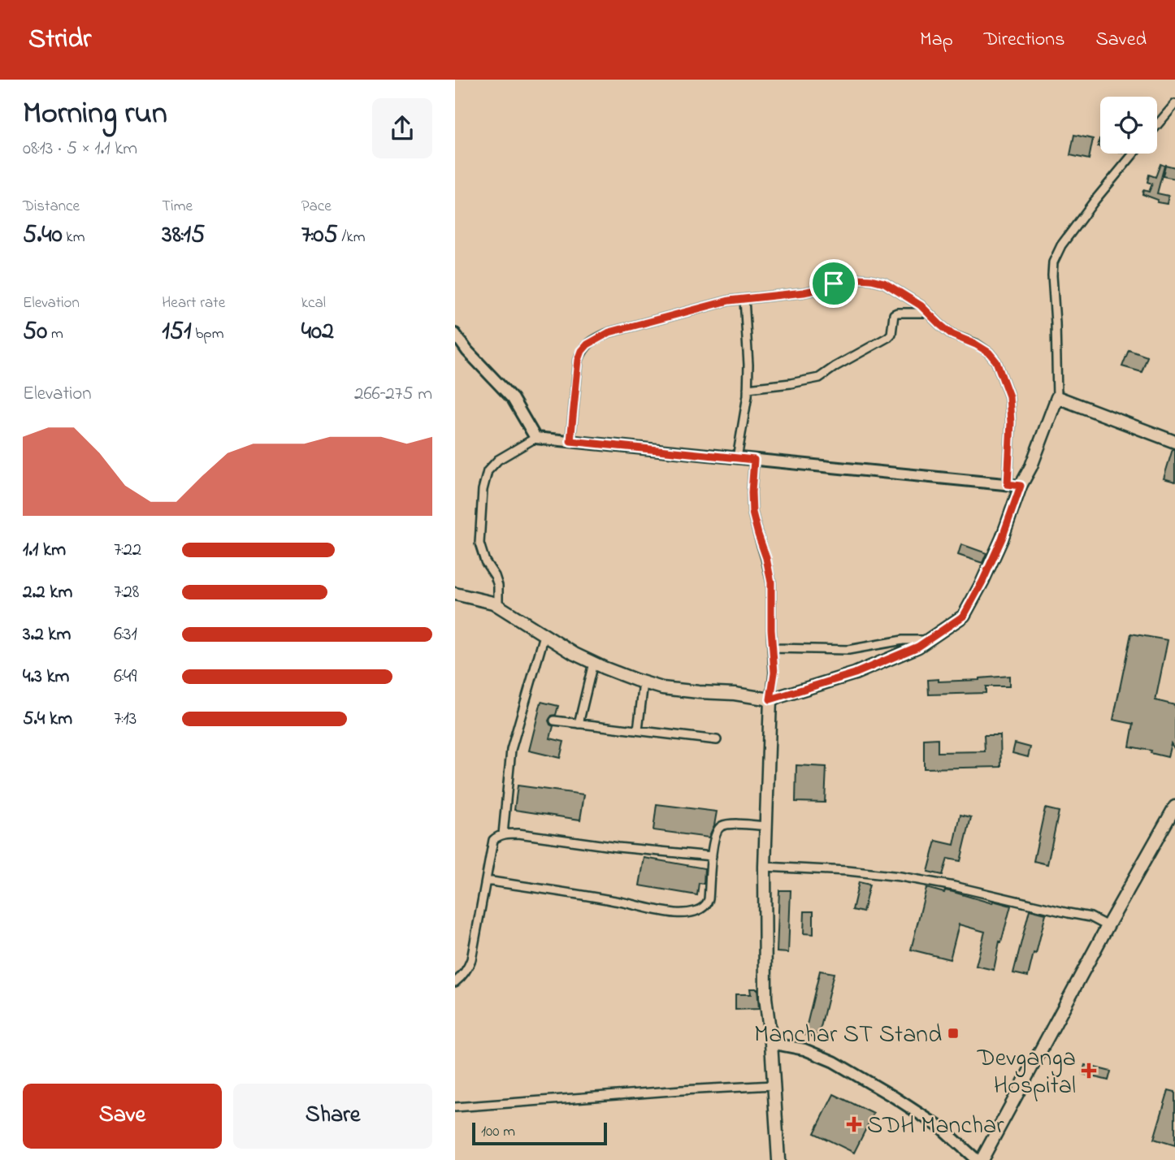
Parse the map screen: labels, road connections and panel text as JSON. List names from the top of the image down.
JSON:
{
  "places": {
    "transit": ["Manchar ST Stand"],
    "health": ["Devganga Hospital", "SDH Manchar"]
  },
  "scale_bar": "100 m",
  "page": {
    "header": "Stridr",
    "nav": ["Map", "Directions", "Saved"],
    "heading": ["Morning run", "08:13 · 5 × 1.1 km"],
    "stats": [
      ["Distance", "5.40 km"],
      ["Time", "38:15"],
      ["Pace", "7:05 /km"],
      ["Elevation", "50 m"],
      ["Heart rate", "151 bpm"],
      ["kcal", "402"]
    ],
    "chart": ["Elevation", "266–275 m"],
    "list": [
      {
        "name": "1.1 km",
        "note": "7:22"
      },
      {
        "name": "2.2 km",
        "note": "7:28"
      },
      {
        "name": "3.2 km",
        "note": "6:31"
      },
      {
        "name": "4.3 km",
        "note": "6:49"
      },
      {
        "name": "5.4 km",
        "note": "7:13"
      }
    ],
    "buttons": ["Save", "Share"],
    "scale": "100 m"
  }
}
